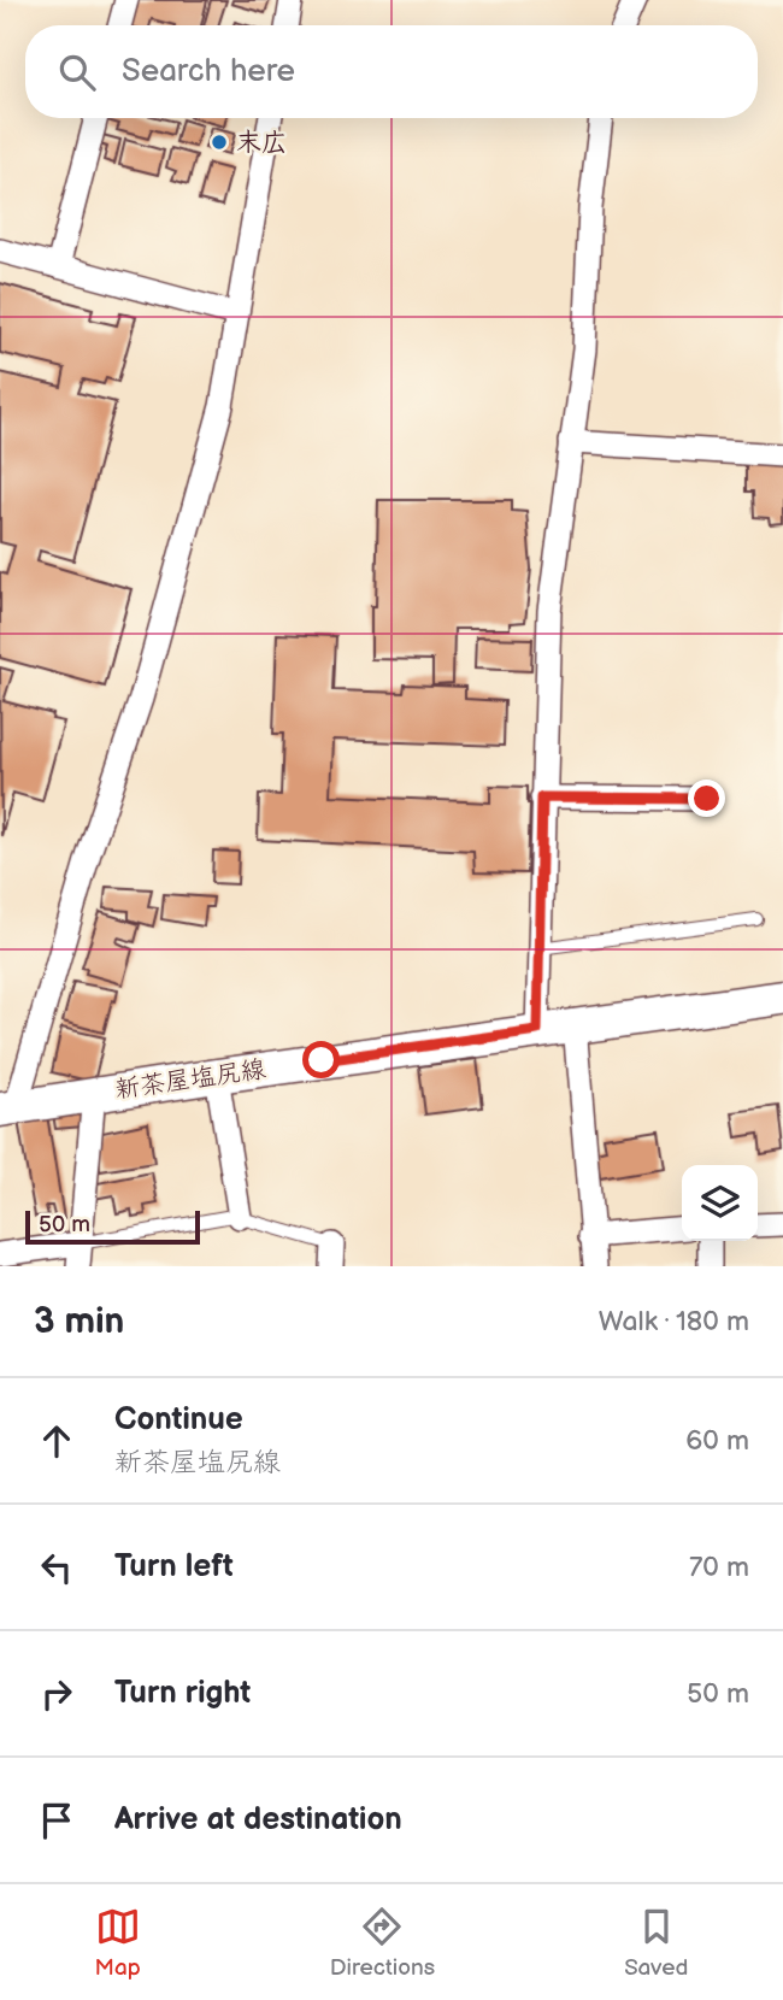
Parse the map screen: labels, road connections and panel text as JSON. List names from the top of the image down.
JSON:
{
  "streets": {
    "main road": ["新茶屋塩尻線"]
  },
  "places": ["末広"],
  "scale_bar": "50 m",
  "page": {
    "search": "Search here",
    "scale": "50 m",
    "heading": ["3 min", "Walk · 180 m"],
    "list": [
      ["Continue", "新茶屋塩尻線", "60 m"],
      ["Turn left", "70 m"],
      ["Turn right", "50 m"],
      "Arrive at destination"
    ],
    "nav": ["Map", "Directions", "Saved"]
  }
}
